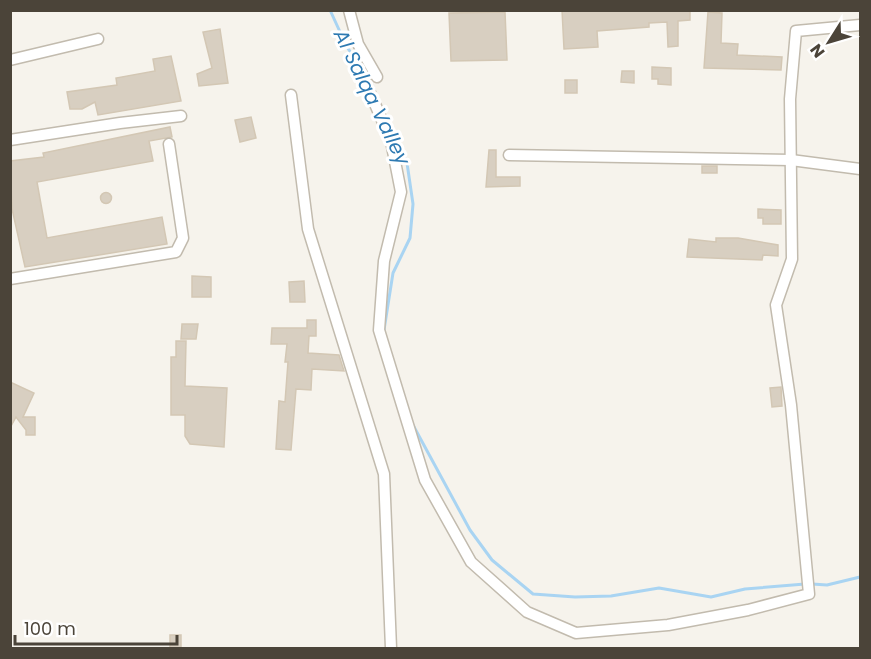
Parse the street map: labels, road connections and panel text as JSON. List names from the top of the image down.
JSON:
{
  "water": ["Al Salqa Valley"],
  "scale_bar": "100 m",
  "north": "bottom left"
}
